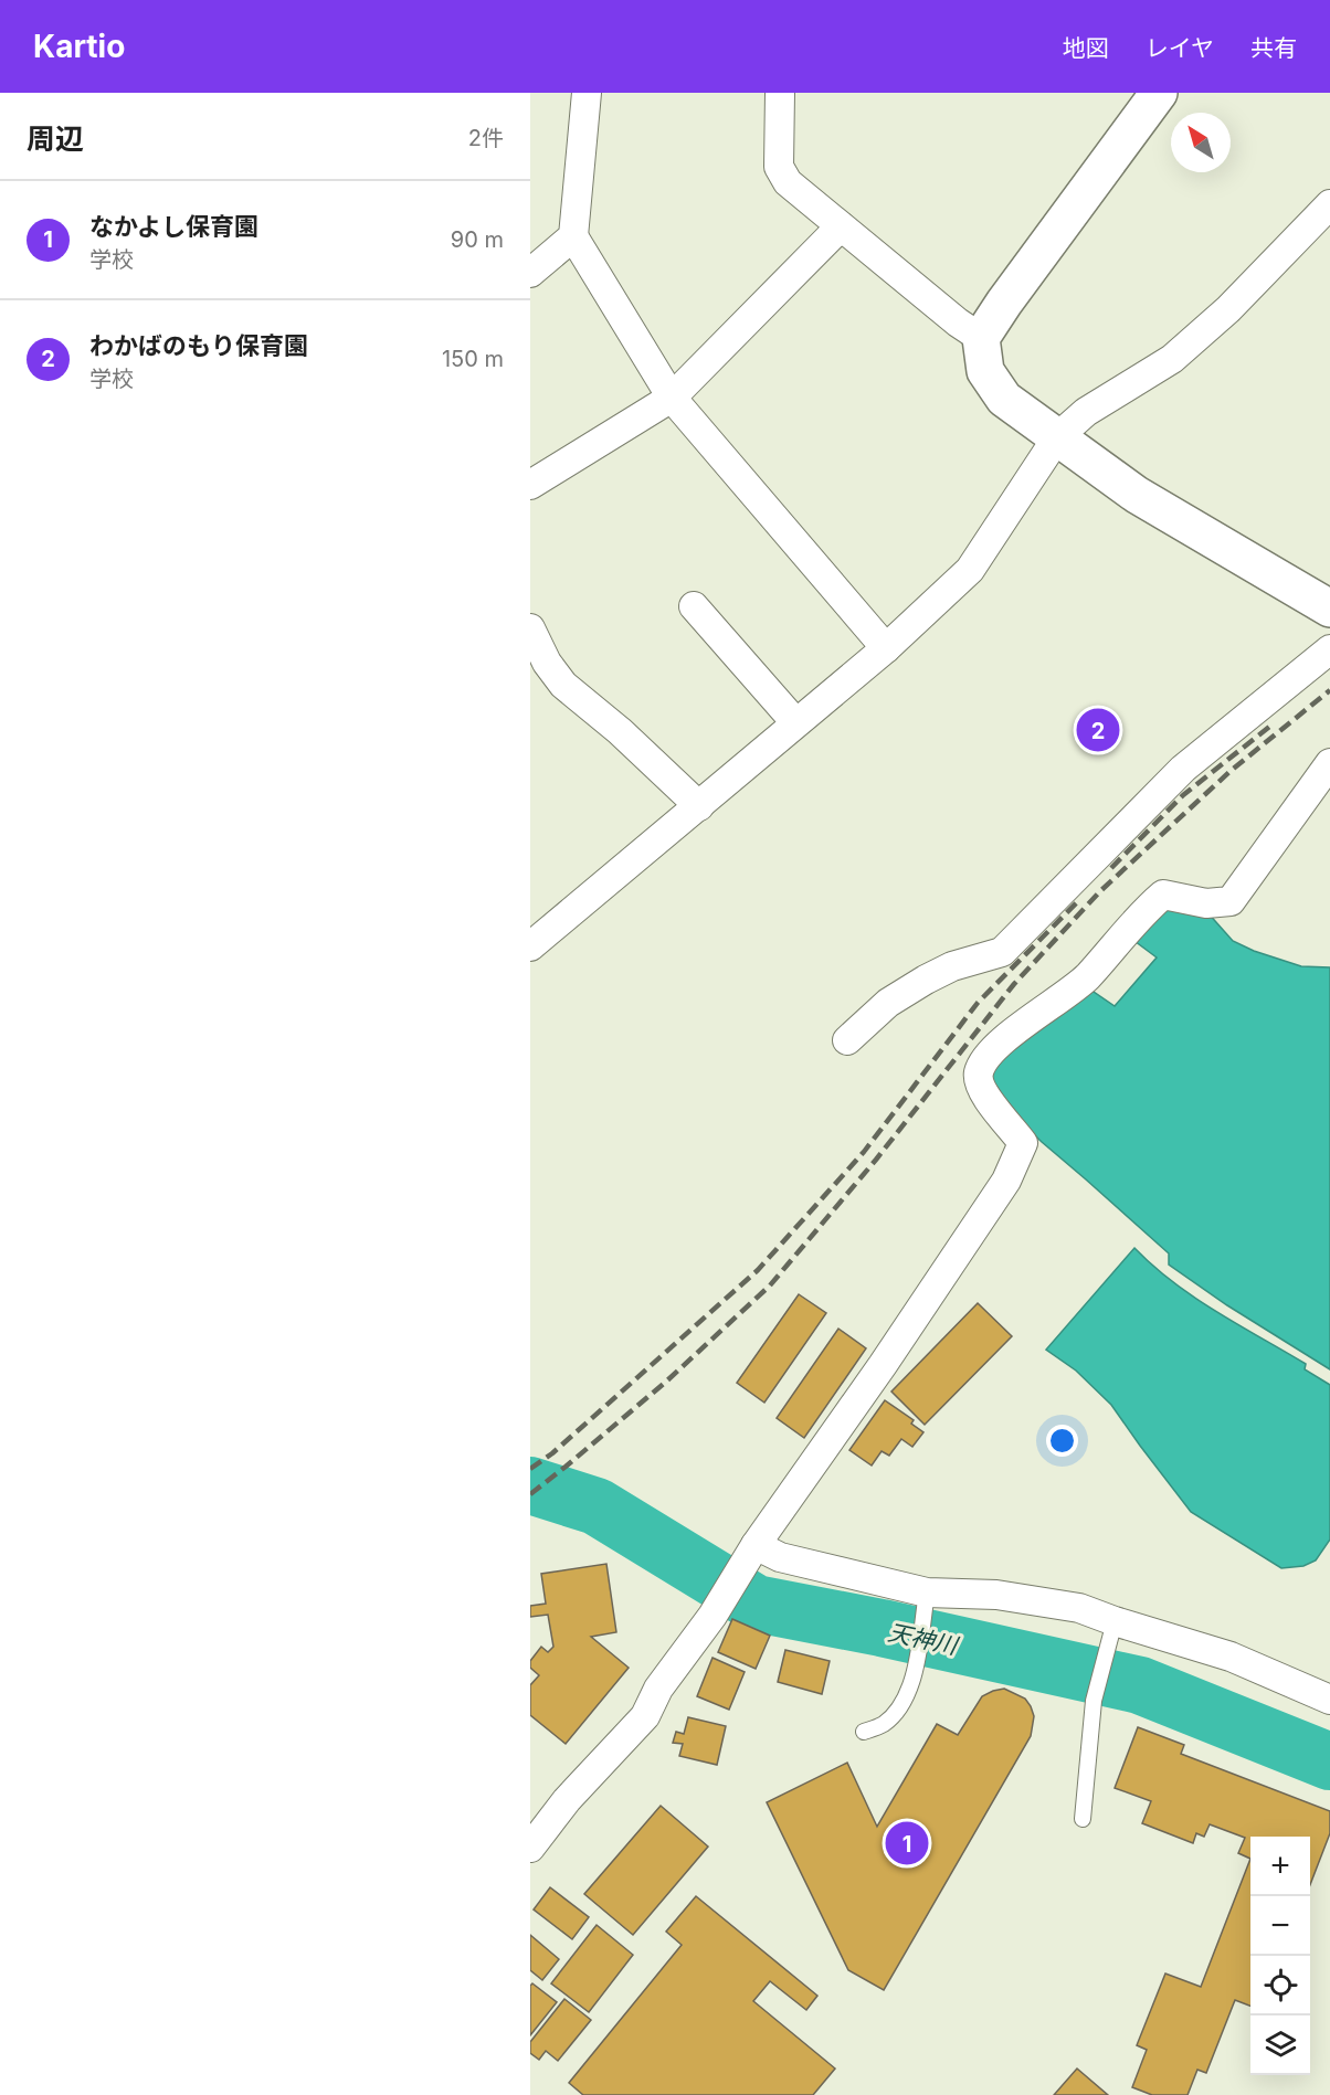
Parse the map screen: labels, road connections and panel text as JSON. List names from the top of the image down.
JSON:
{
  "water": ["天神川"],
  "north": "top left",
  "page": {
    "header": "Kartio",
    "nav": ["地図", "レイヤ", "共有"],
    "heading": ["周辺", "2件"],
    "list": [
      {
        "mark": "1",
        "name": "なかよし保育園",
        "note": "学校",
        "value": "90 m"
      },
      {
        "mark": "2",
        "name": "わかばのもり保育園",
        "note": "学校",
        "value": "150 m"
      }
    ],
    "pins": ["2", "1"],
    "map_buttons": ["+", "−"]
  }
}
